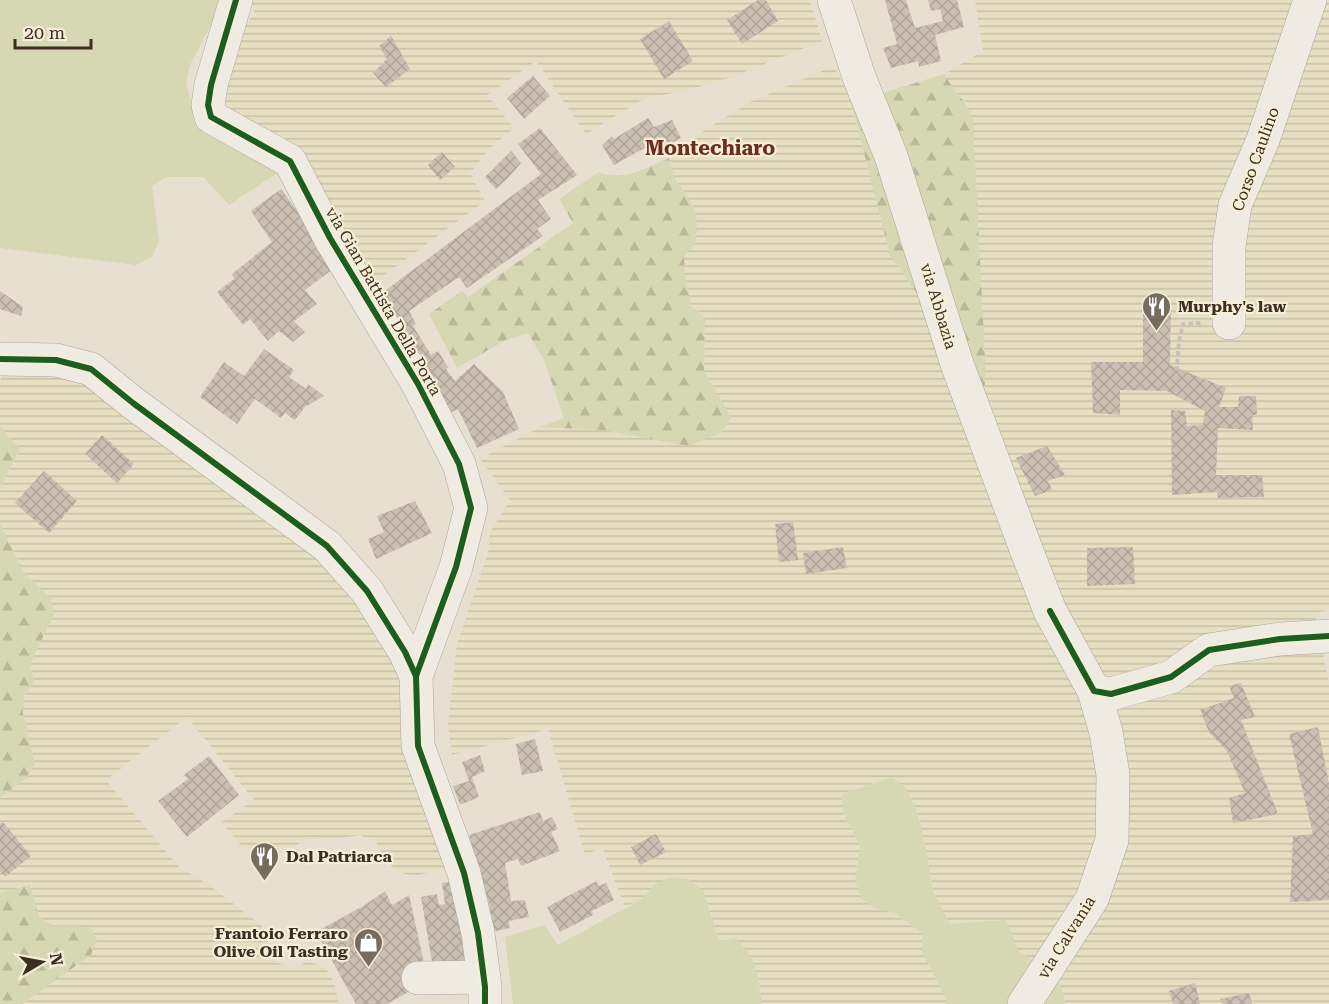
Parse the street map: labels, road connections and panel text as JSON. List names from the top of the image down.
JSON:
{
  "streets": {
    "street": [
      "Corso Caulino",
      "via Gian Battista Della Porta",
      "via Abbazia",
      "via Calvania"
    ]
  },
  "crossings": [
    ["via Abbazia", "via Calvania"]
  ],
  "districts": ["Montechiaro"],
  "places": {
    "restaurant": ["Murphy's law", "Dal Patriarca"],
    "shop": ["Frantoio Ferraro Olive Oil Tasting"]
  },
  "scale_bar": "20 m",
  "north": "right"
}
